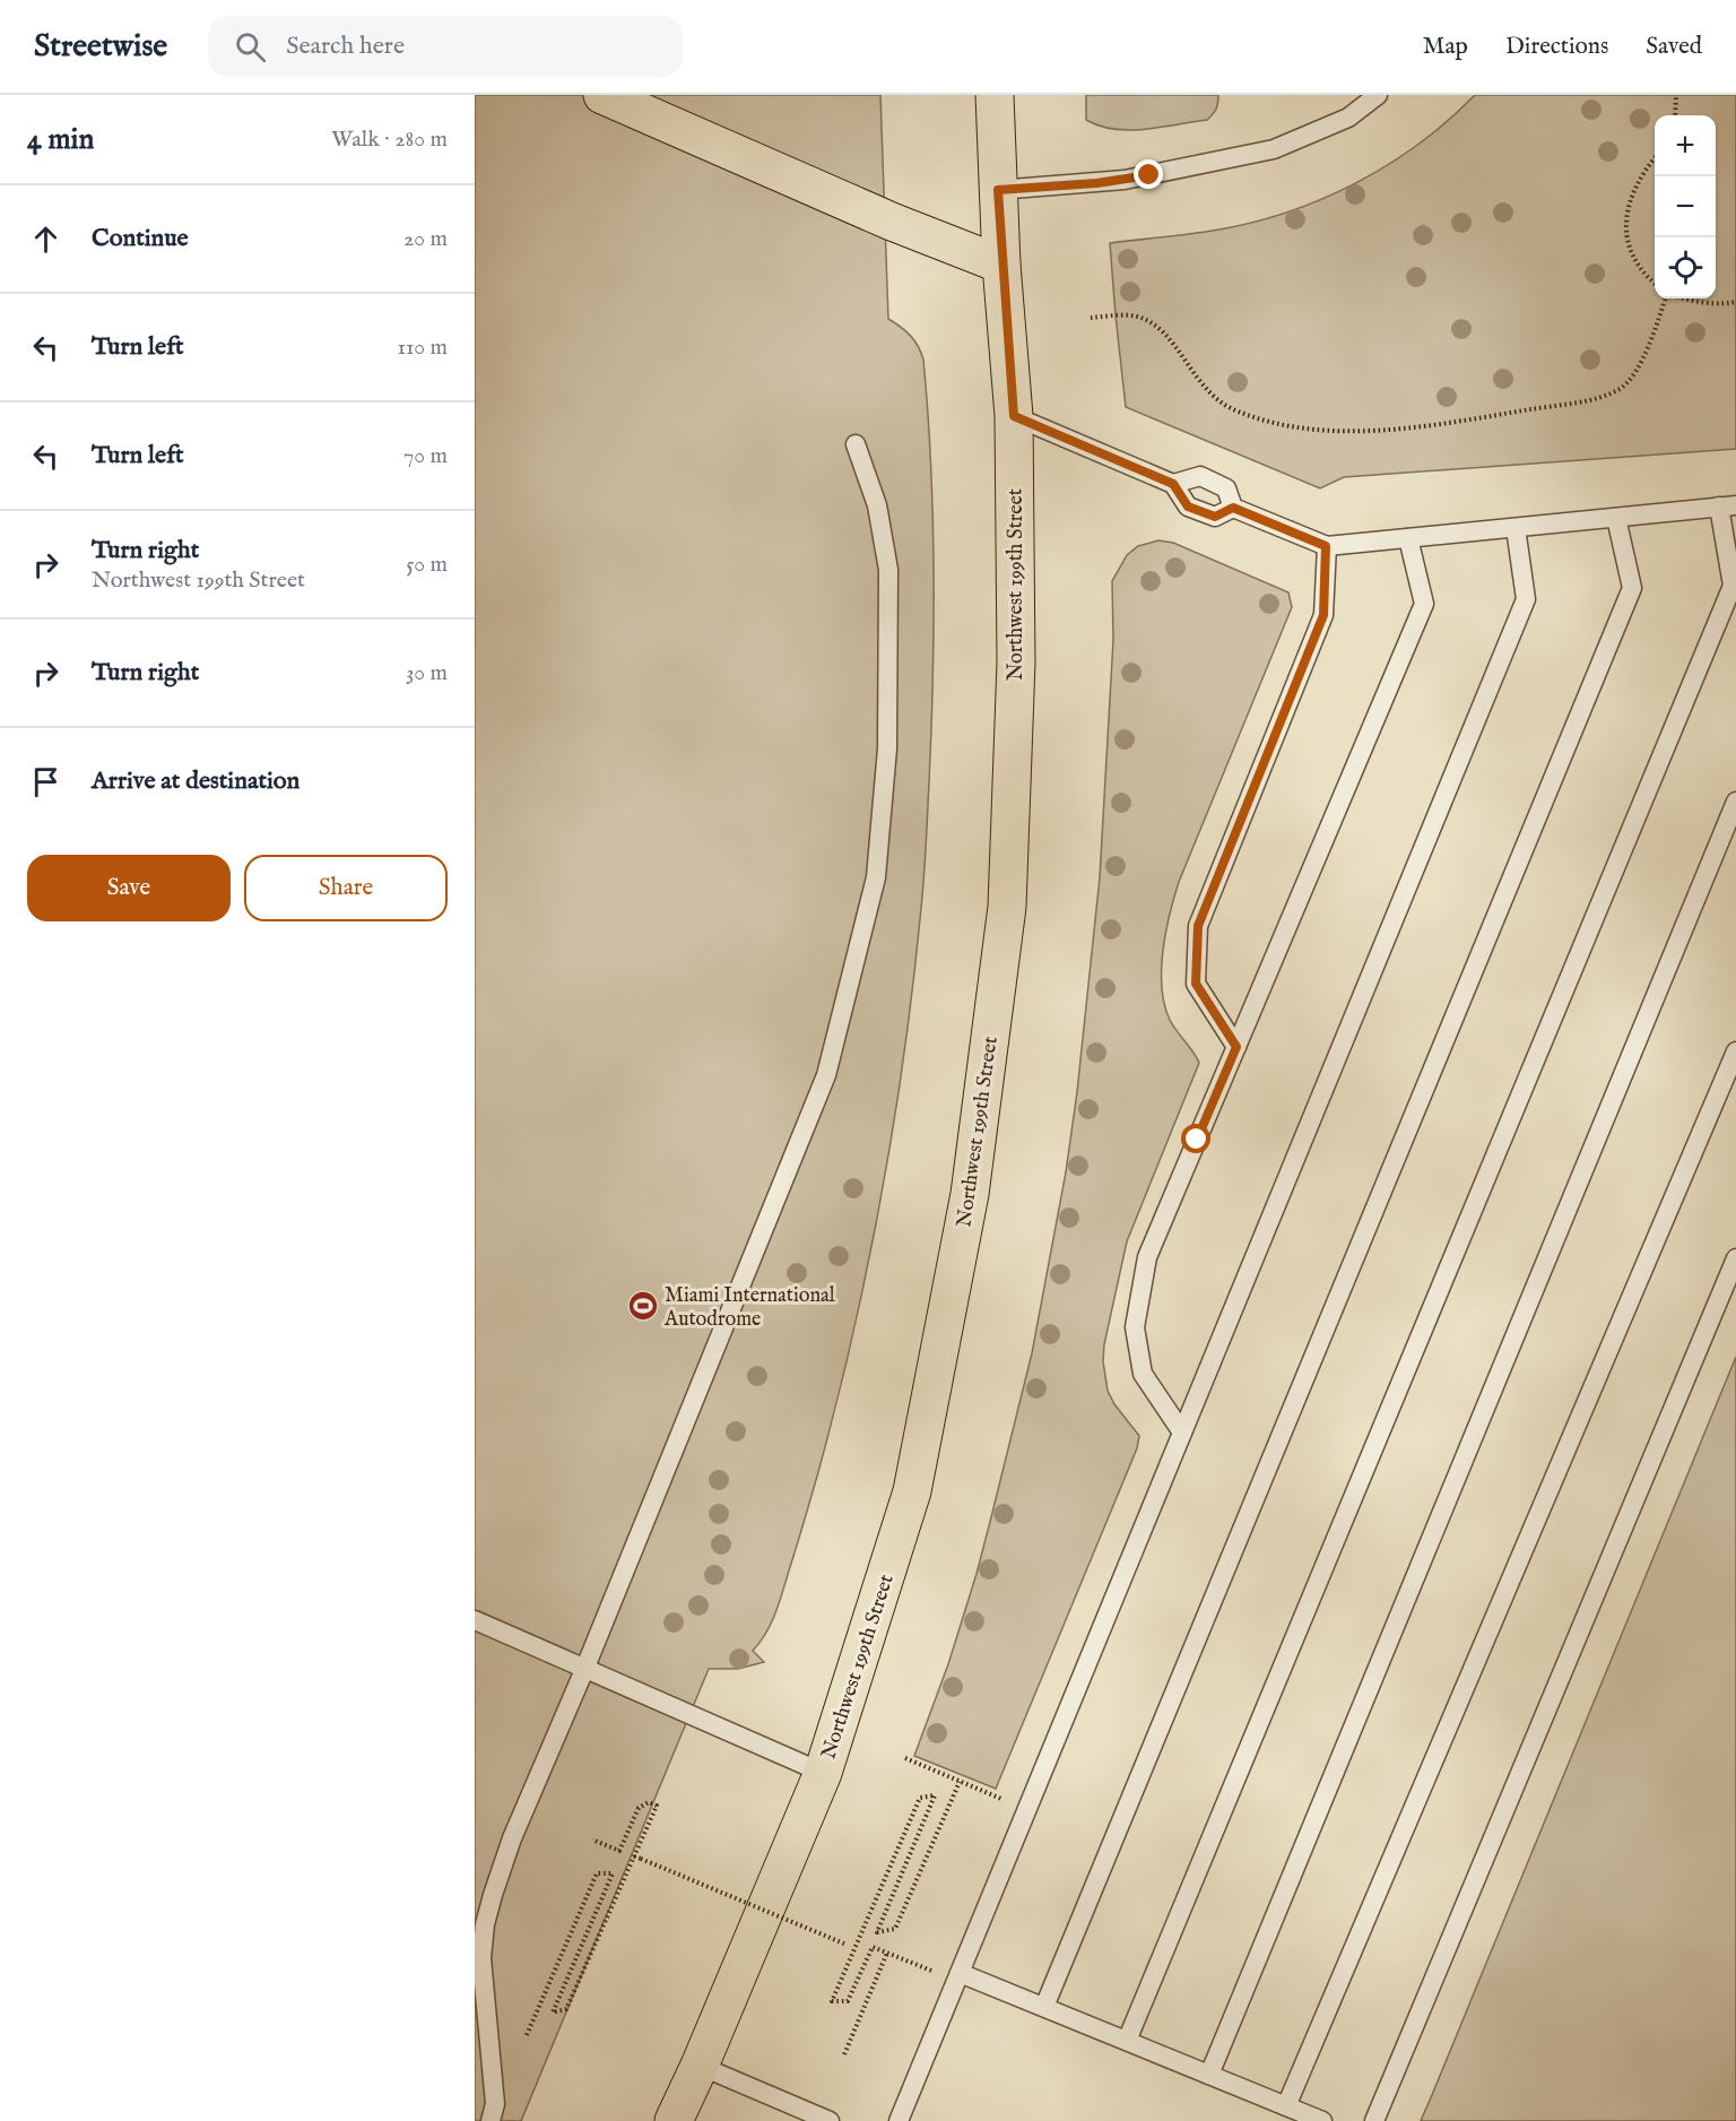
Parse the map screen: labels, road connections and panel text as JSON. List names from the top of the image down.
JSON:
{
  "streets": {
    "main road": ["Northwest 199th Street"]
  },
  "places": {
    "sports": ["Miami International Autodrome"]
  },
  "page": {
    "header": "Streetwise",
    "search": "Search here",
    "nav": ["Map", "Directions", "Saved"],
    "heading": ["4 min", "Walk · 280 m"],
    "map_buttons": ["+", "−"],
    "list": [
      ["Continue", "20 m"],
      ["Turn left", "110 m"],
      ["Turn left", "70 m"],
      ["Turn right", "Northwest 199th Street", "50 m"],
      ["Turn right", "30 m"],
      "Arrive at destination"
    ],
    "buttons": ["Save", "Share"]
  }
}
